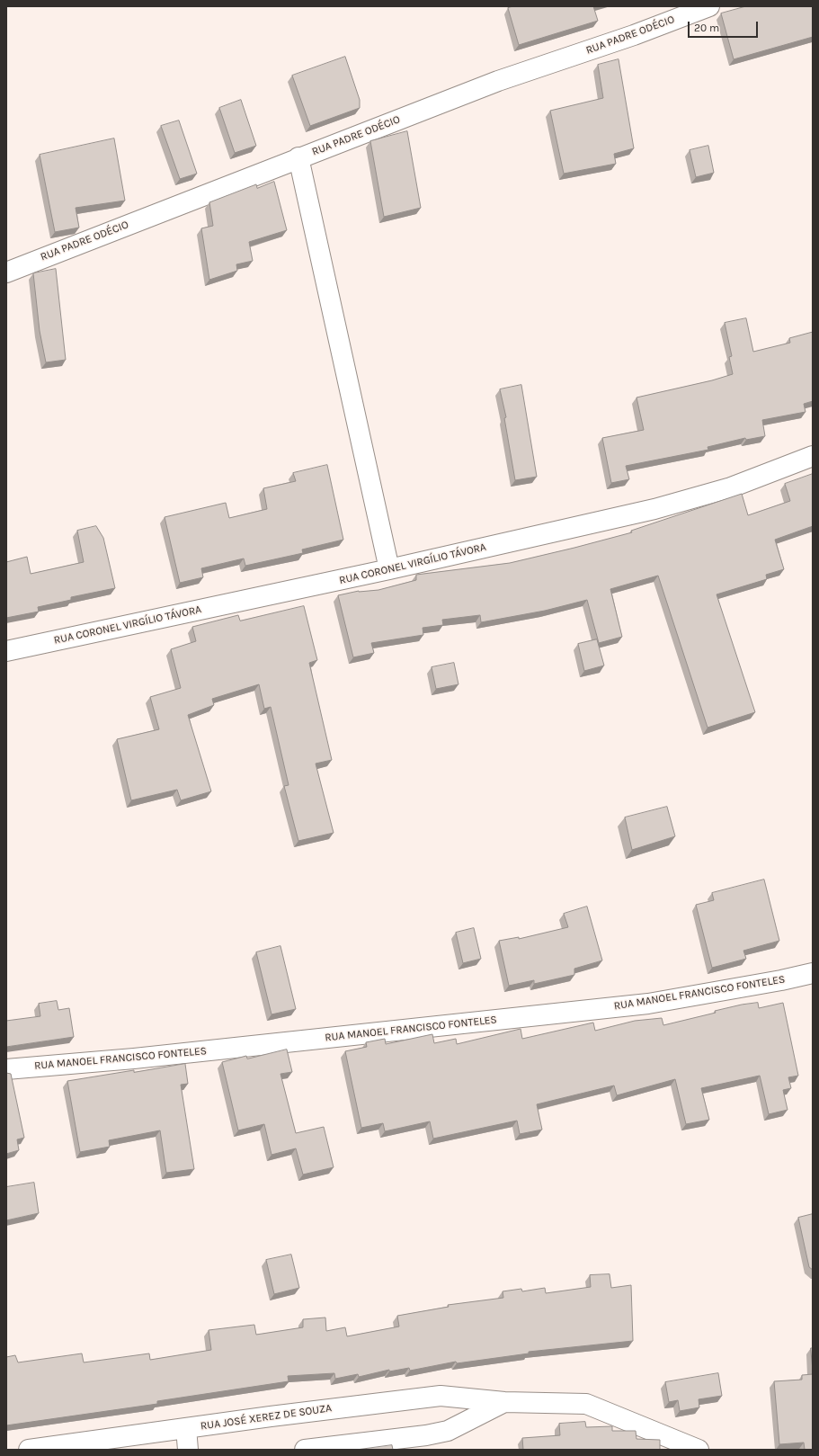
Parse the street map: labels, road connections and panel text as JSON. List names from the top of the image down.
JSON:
{
  "streets": {
    "street": [
      "RUA PADRE ODÉCIO",
      "RUA CORONEL VIRGÍLIO TÁVORA",
      "RUA MANOEL FRANCISCO FONTELES",
      "RUA JOSÉ XEREZ DE SOUZA"
    ]
  },
  "scale_bar": "20 m"
}
